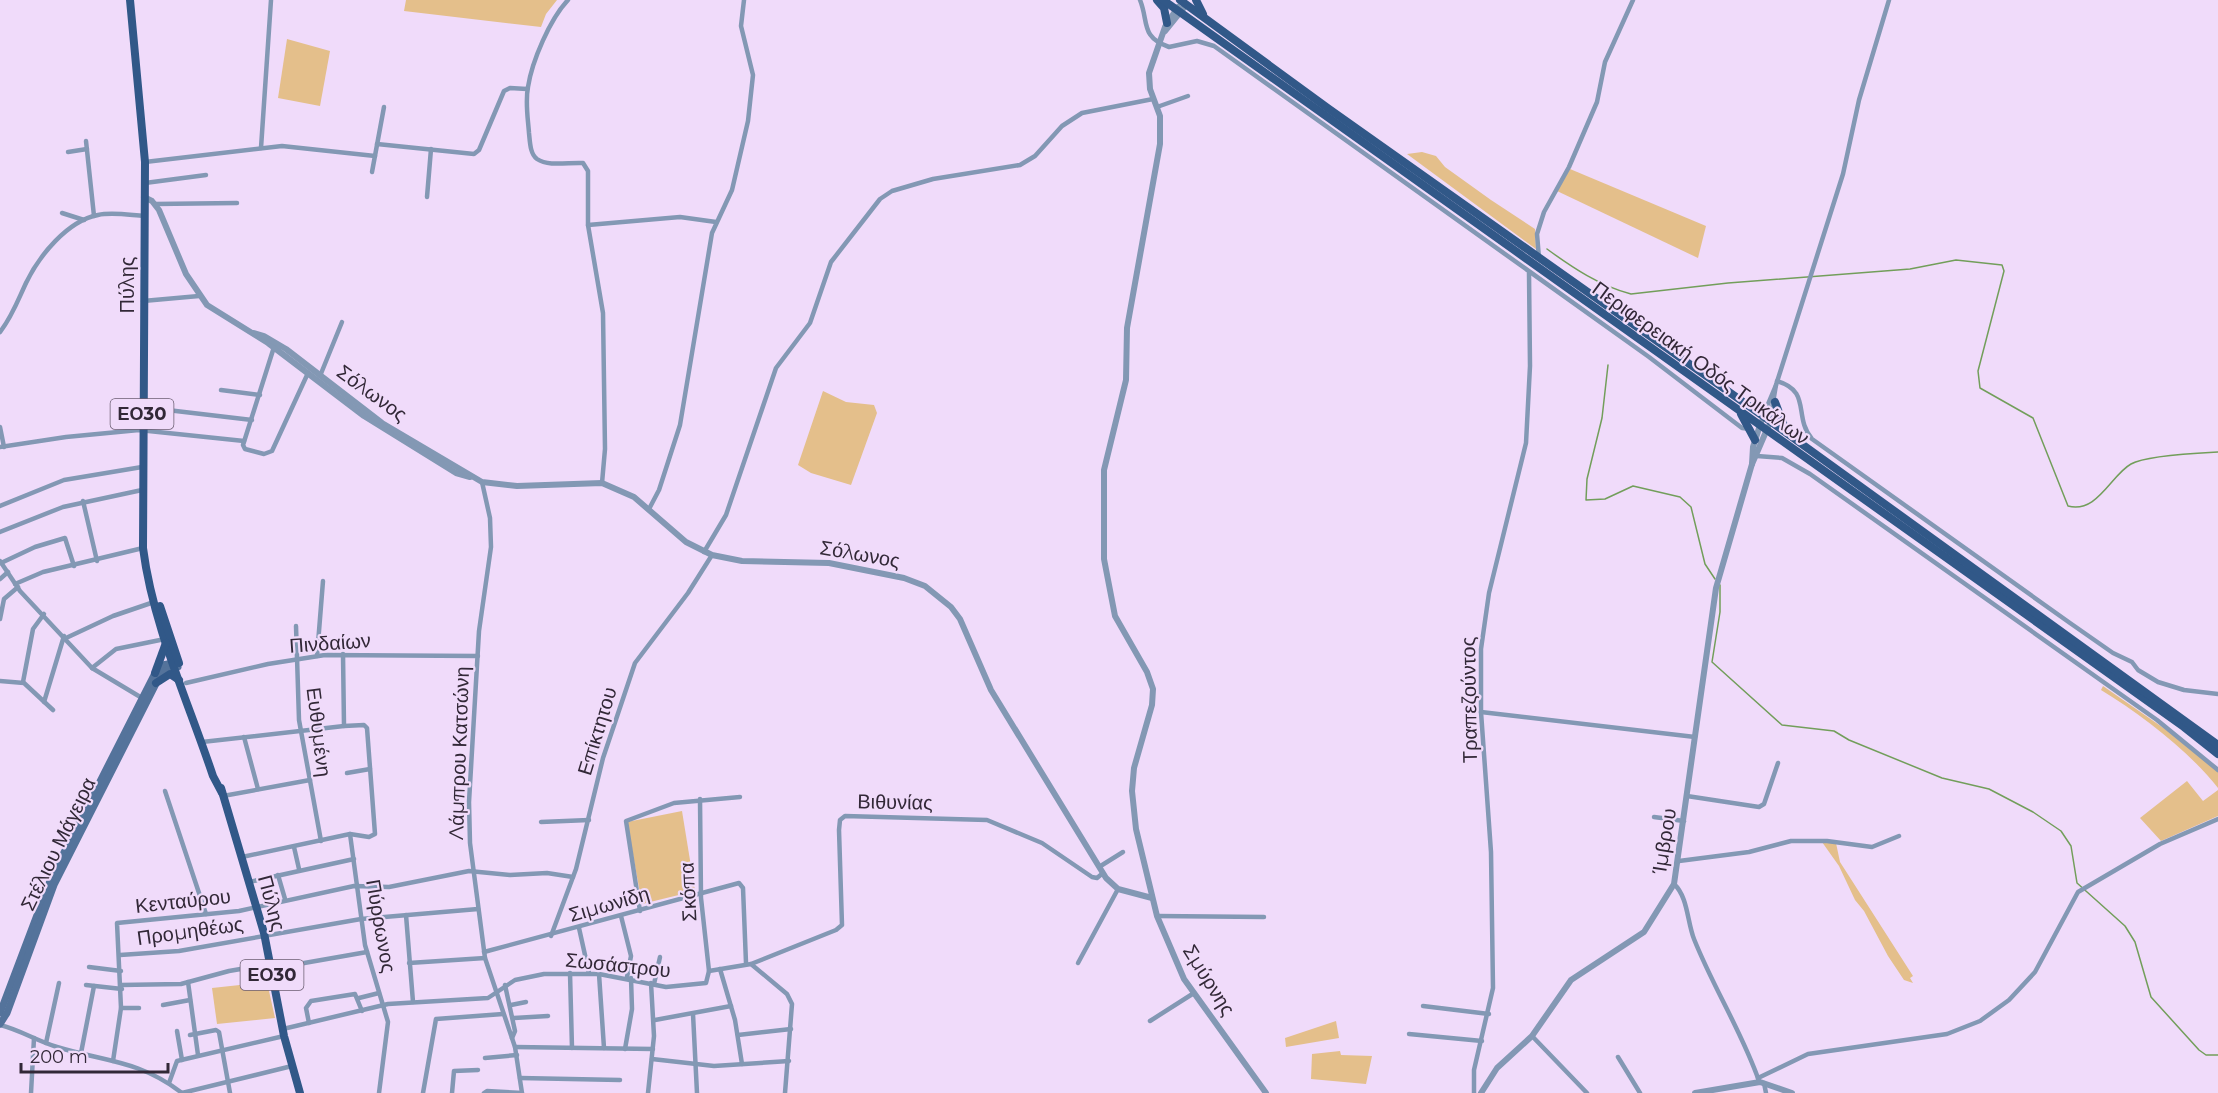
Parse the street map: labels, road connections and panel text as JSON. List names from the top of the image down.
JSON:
{
  "streets": {
    "main road": [
      "Πύλης",
      "Περιφερειακή Οδός Τρικάλων",
      "ΕΟ30",
      "Στέλιου Μάγειρα"
    ],
    "street": [
      "Σόλωνος",
      "Πινδαίων",
      "Τραπεζούντος",
      "Επίκτητου",
      "Ευθυμένη",
      "Λάμπρου Κατσώνη",
      "Βιθυνίας",
      "Ίμβρου",
      "Σκόπα",
      "Κενταύρου",
      "Σιμωνίδη",
      "Πύρρωνος",
      "Προμηθέως",
      "Σωσάστρου",
      "Σμύρνης"
    ]
  },
  "crossings": [
    ["Πύλης", "Πινδαίων"],
    ["Πύλης", "Κενταύρου"],
    ["Πύλης", "Προμηθέως"],
    ["Σόλωνος", "Επίκτητου"],
    ["Σόλωνος", "Λάμπρου Κατσώνη"],
    ["Σόλωνος", "Βιθυνίας"],
    ["Πινδαίων", "Ευθυμένη"],
    ["Πινδαίων", "Λάμπρου Κατσώνη"],
    ["Επίκτητου", "Κενταύρου"],
    ["Επίκτητου", "Σιμωνίδη"],
    ["Λάμπρου Κατσώνη", "Κενταύρου"],
    ["Λάμπρου Κατσώνη", "Σιμωνίδη"],
    ["Λάμπρου Κατσώνη", "Προμηθέως"],
    ["Λάμπρου Κατσώνη", "Σωσάστρου"],
    ["Βιθυνίας", "Σιμωνίδη"],
    ["Σκόπα", "Σιμωνίδη"],
    ["Σκόπα", "Σωσάστρου"],
    ["Κενταύρου", "Πύρρωνος"],
    ["Κενταύρου", "Προμηθέως"],
    ["Πύρρωνος", "Προμηθέως"]
  ],
  "scale_bar": "200 m"
}
